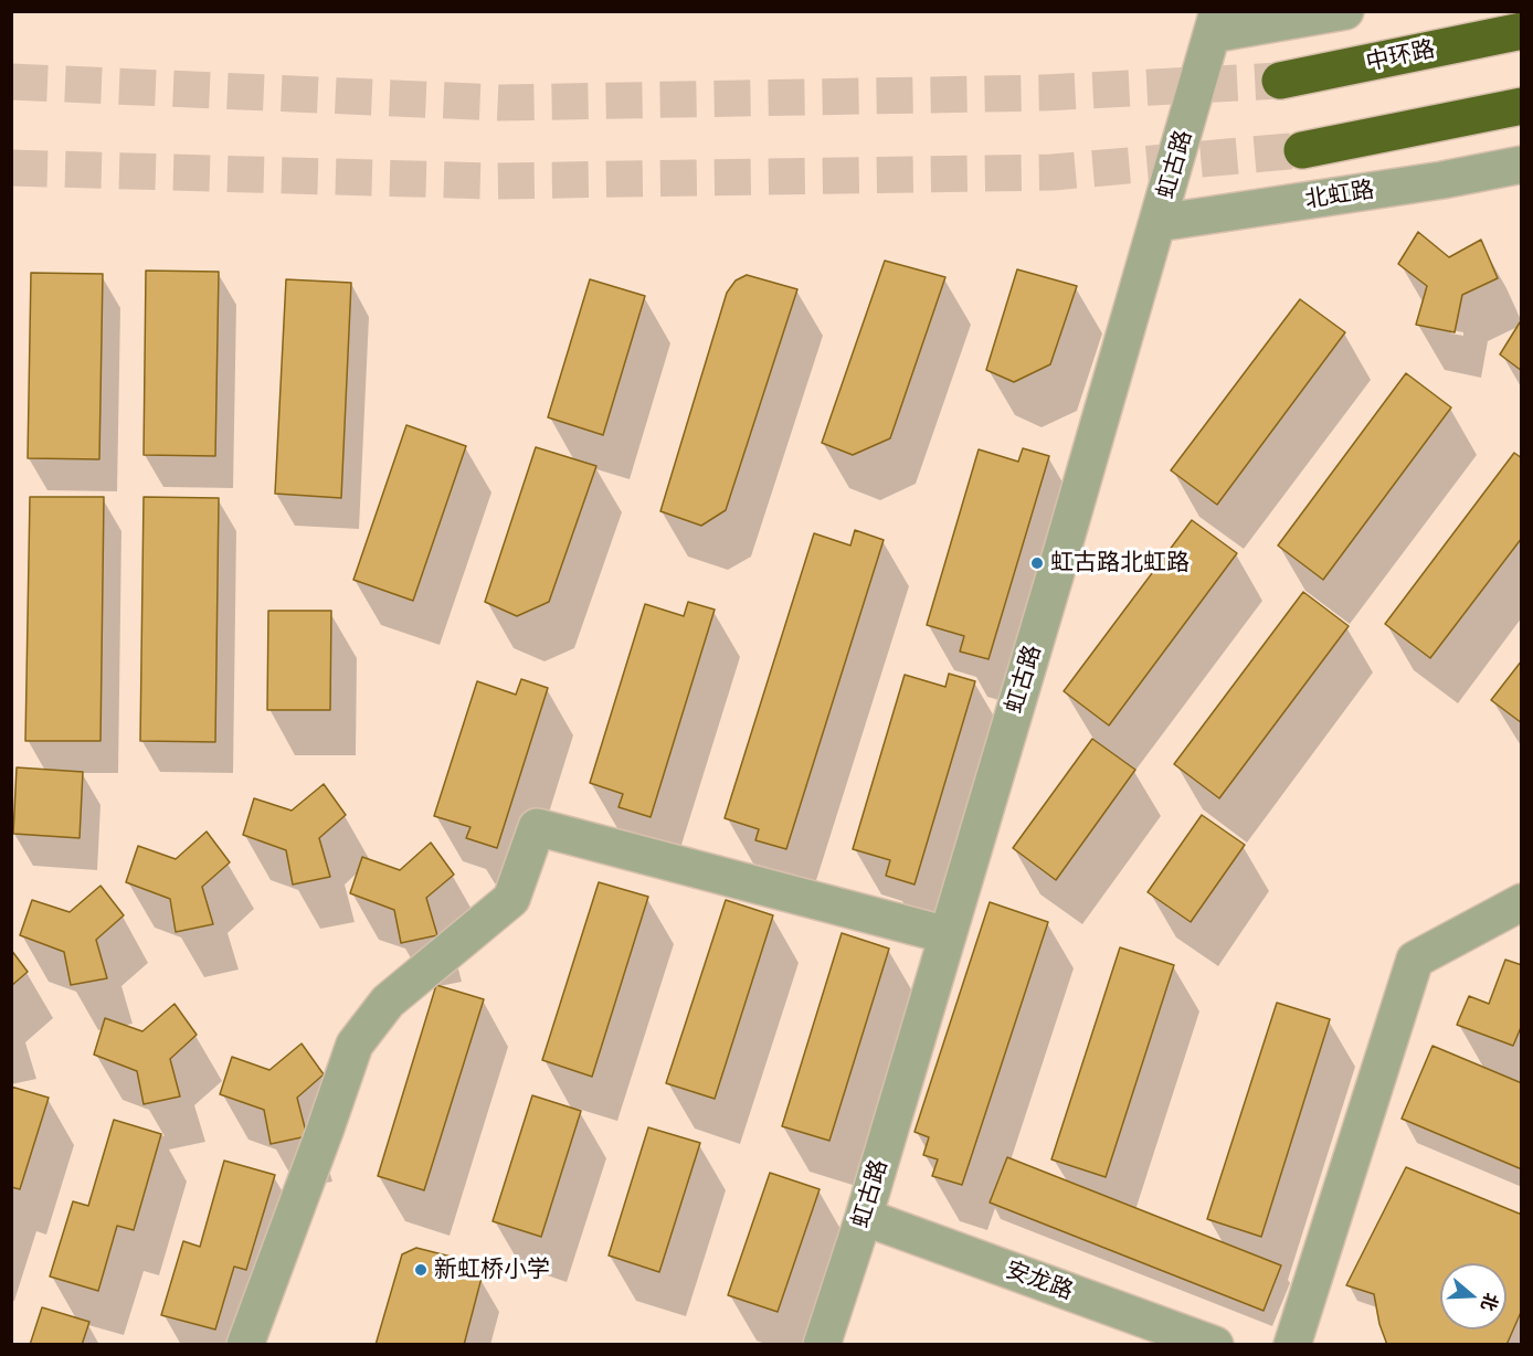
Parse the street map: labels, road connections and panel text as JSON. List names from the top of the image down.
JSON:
{
  "streets": {
    "highway": ["中环路"],
    "street": ["虹古路", "北虹路", "安龙路"]
  },
  "crossings": [
    ["虹古路", "北虹路"],
    ["虹古路", "安龙路"]
  ],
  "places": ["虹古路北虹路", "新虹桥小学"],
  "north": "right"
}
